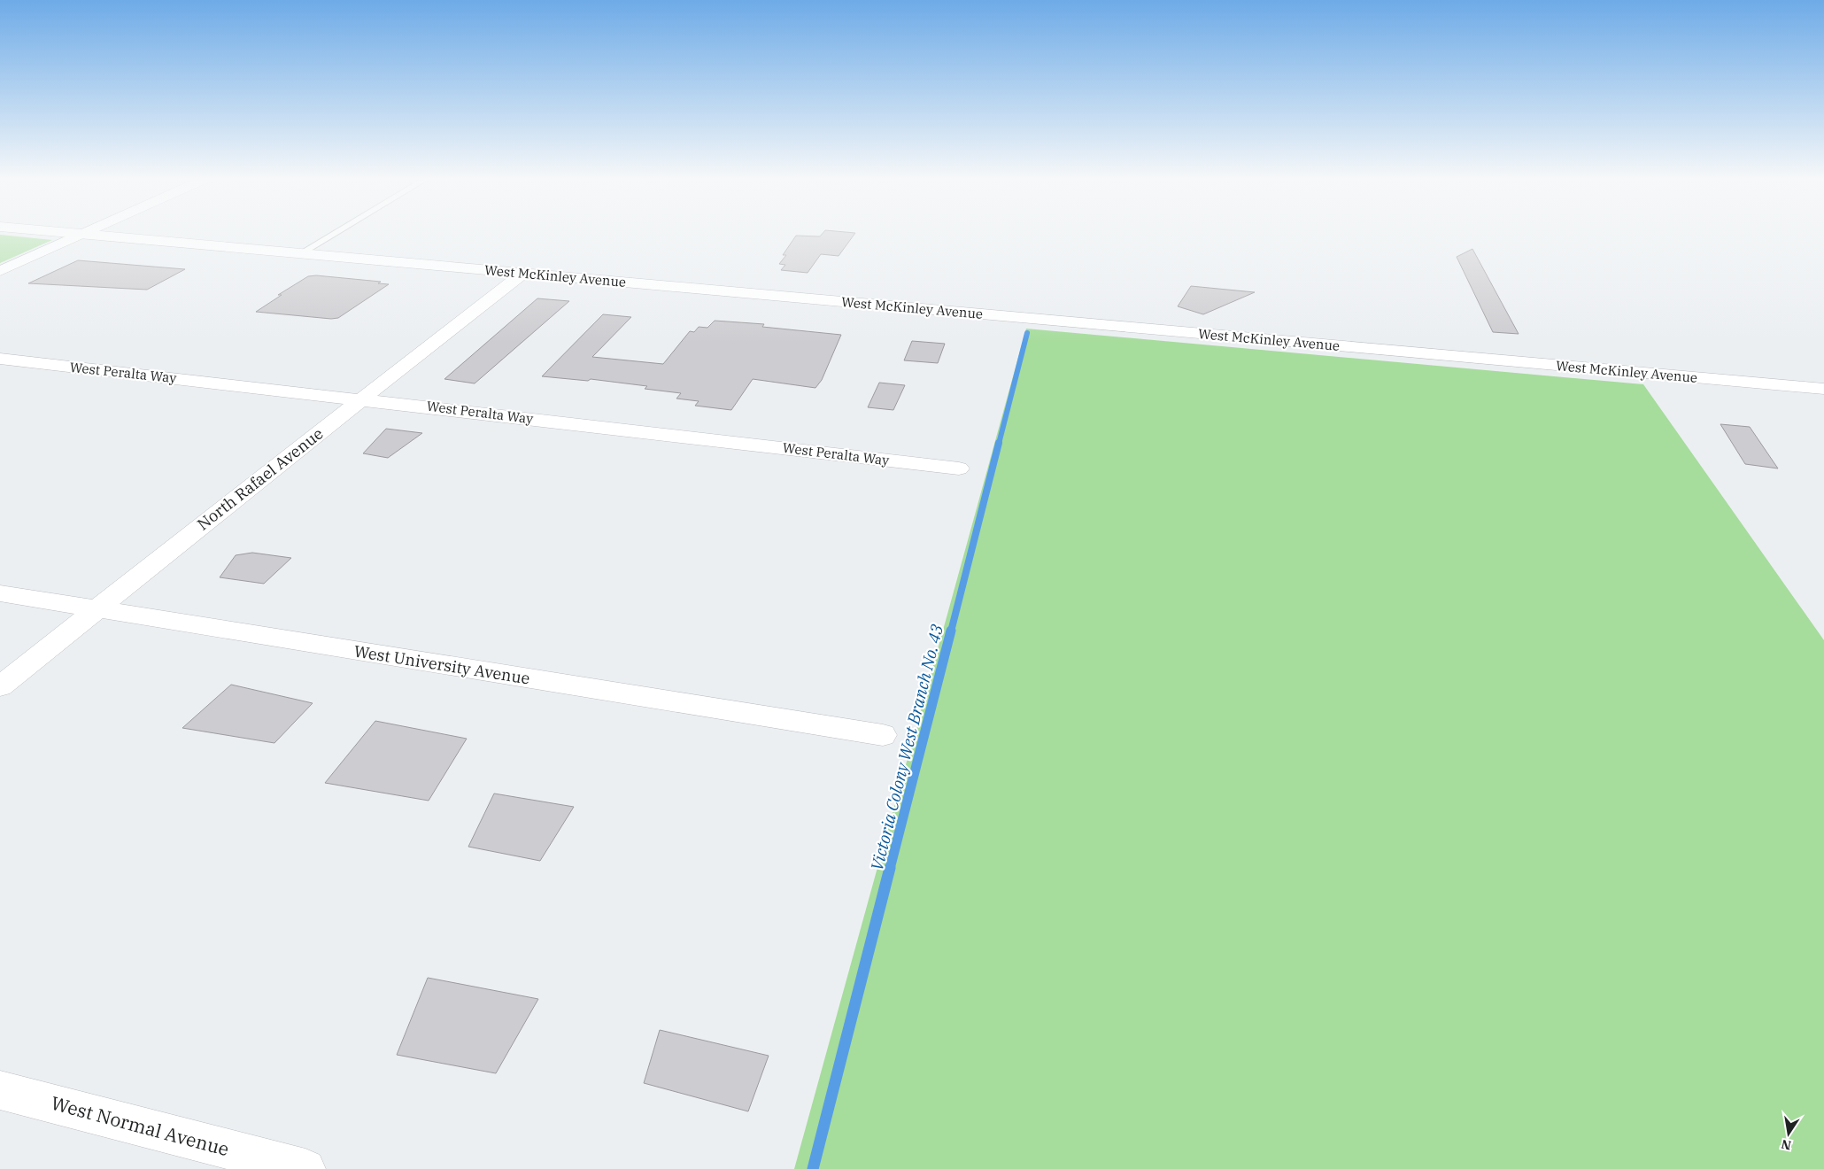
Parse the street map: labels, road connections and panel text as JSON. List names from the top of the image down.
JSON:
{
  "streets": {
    "street": [
      "West McKinley Avenue",
      "West Peralta Way",
      "North Rafael Avenue",
      "West University Avenue",
      "West Normal Avenue"
    ]
  },
  "crossings": [
    ["West McKinley Avenue", "North Rafael Avenue"],
    ["West Peralta Way", "North Rafael Avenue"],
    ["North Rafael Avenue", "West University Avenue"]
  ],
  "water": ["Victoria Colony West Branch No. 43"],
  "north": "bottom"
}
